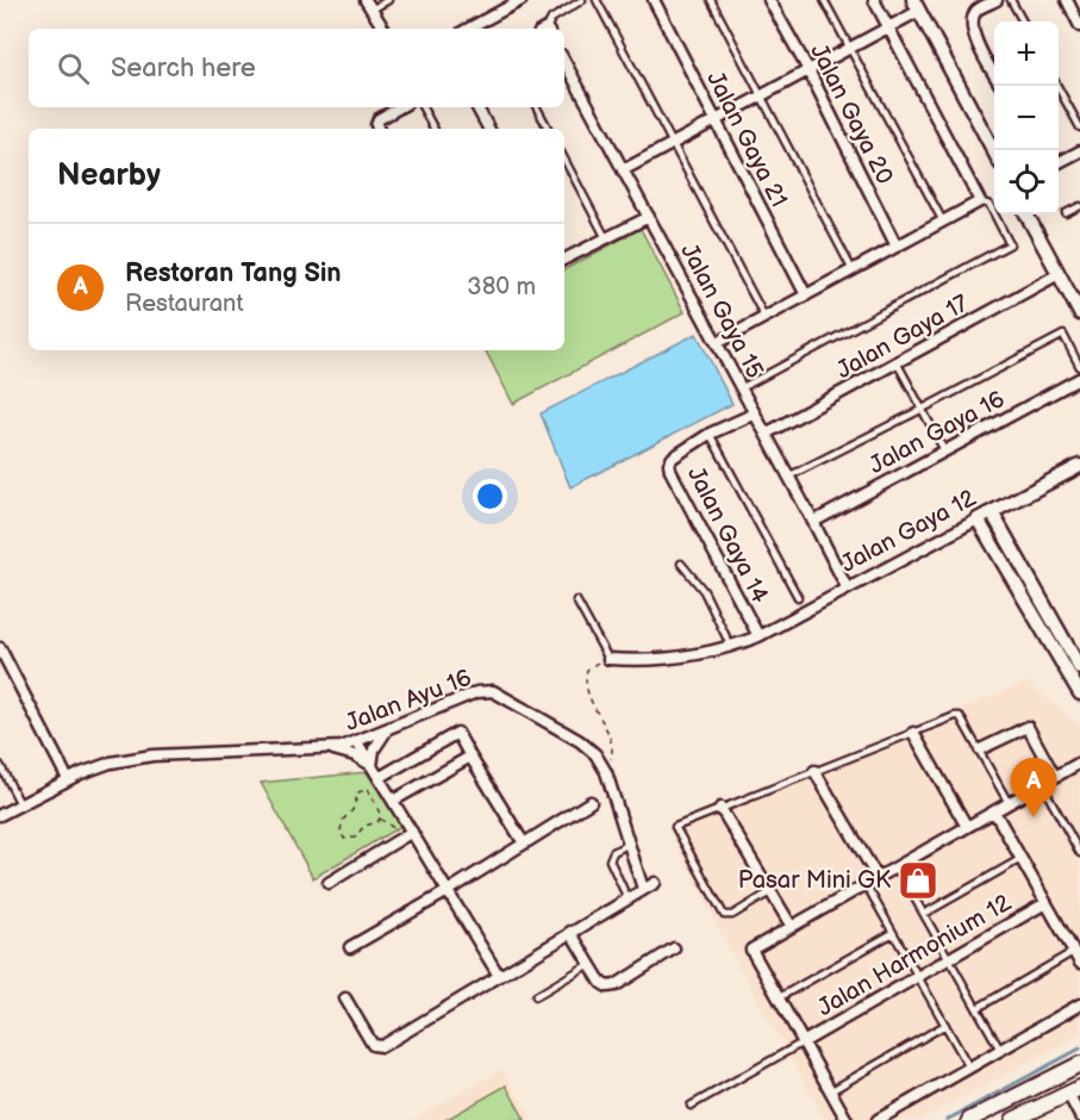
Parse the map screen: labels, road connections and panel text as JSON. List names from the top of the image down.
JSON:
{
  "streets": {
    "street": [
      "Jalan Gaya 20",
      "Jalan Gaya 21",
      "Jalan Gaya 15",
      "Jalan Gaya 17",
      "Jalan Gaya 16",
      "Jalan Gaya 12",
      "Jalan Gaya 14",
      "Jalan Ayu 16",
      "Jalan Harmonium 12"
    ]
  },
  "crossings": [
    ["Jalan Gaya 15", "Jalan Gaya 17"],
    ["Jalan Gaya 15", "Jalan Gaya 16"],
    ["Jalan Gaya 15", "Jalan Gaya 12"],
    ["Jalan Gaya 15", "Jalan Gaya 14"],
    ["Jalan Gaya 12", "Jalan Gaya 14"]
  ],
  "places": {
    "shop": ["Pasar Mini GK"]
  },
  "page": {
    "map_buttons": ["+", "−"],
    "search": "Search here",
    "heading": "Nearby",
    "list": [
      {
        "mark": "A",
        "name": "Restoran Tang Sin",
        "note": "Restaurant",
        "value": "380 m"
      }
    ],
    "pins": "A"
  }
}
